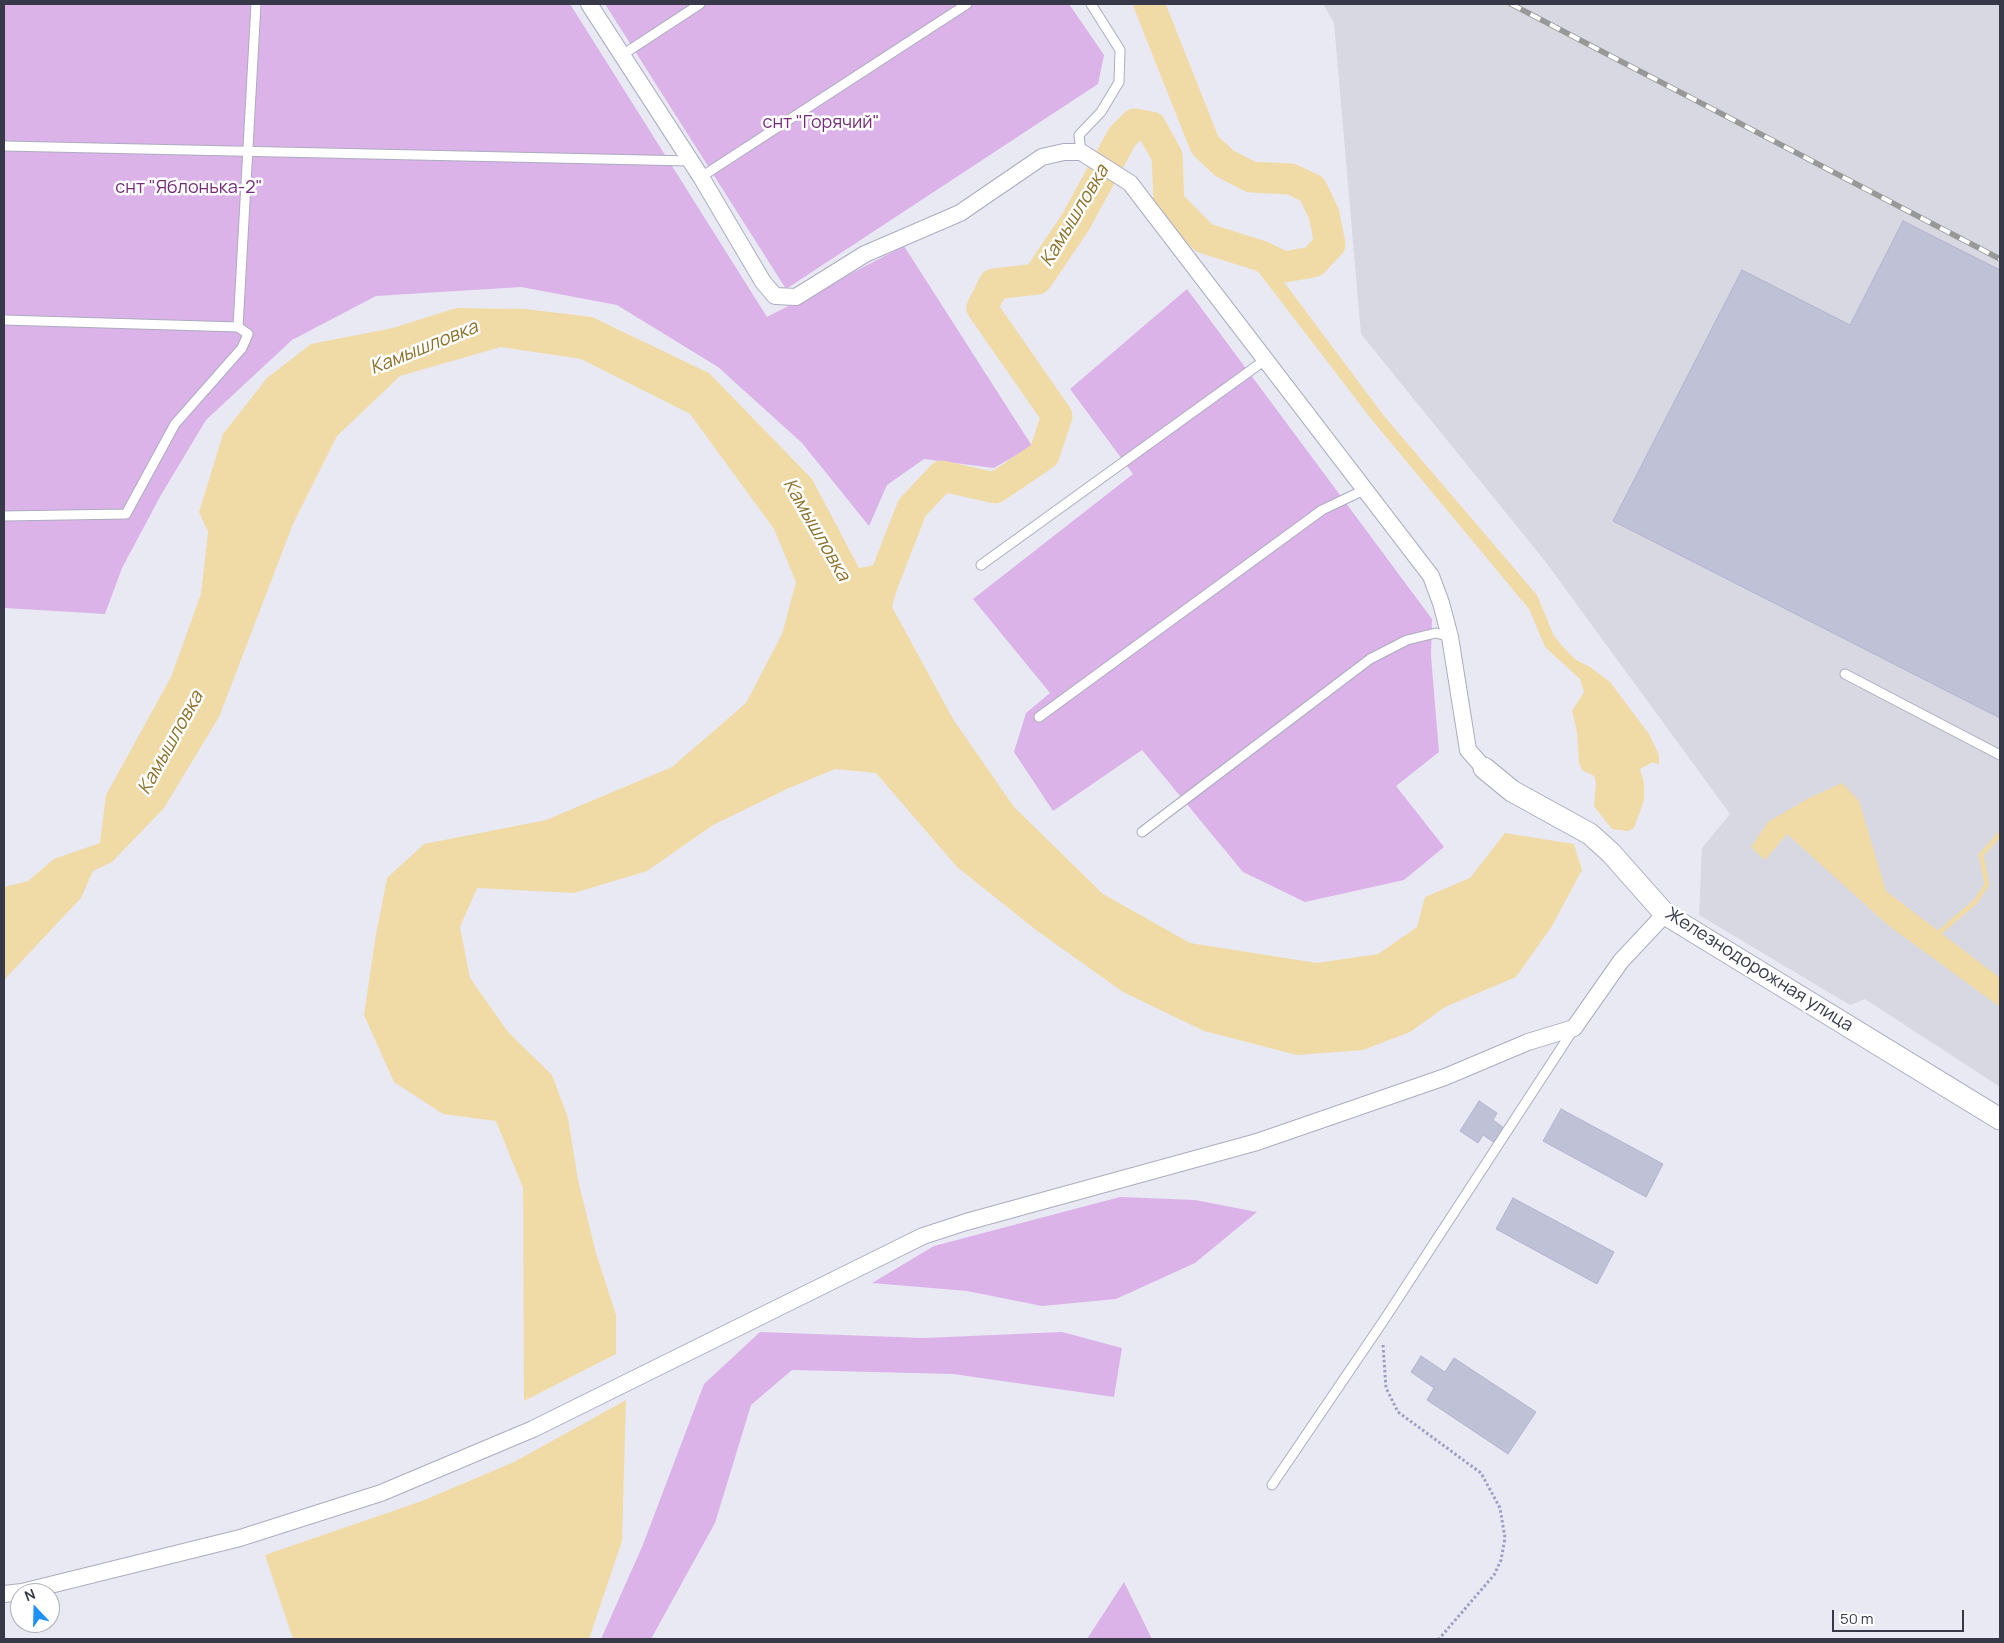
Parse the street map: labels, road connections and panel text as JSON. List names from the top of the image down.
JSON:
{
  "streets": {
    "street": ["Железнодорожная улица"]
  },
  "water": ["Камышловка"],
  "parks": ["снт \"Горячий\"", "снт \"Яблонька-2\""],
  "scale_bar": "50 m",
  "north": "top"
}
